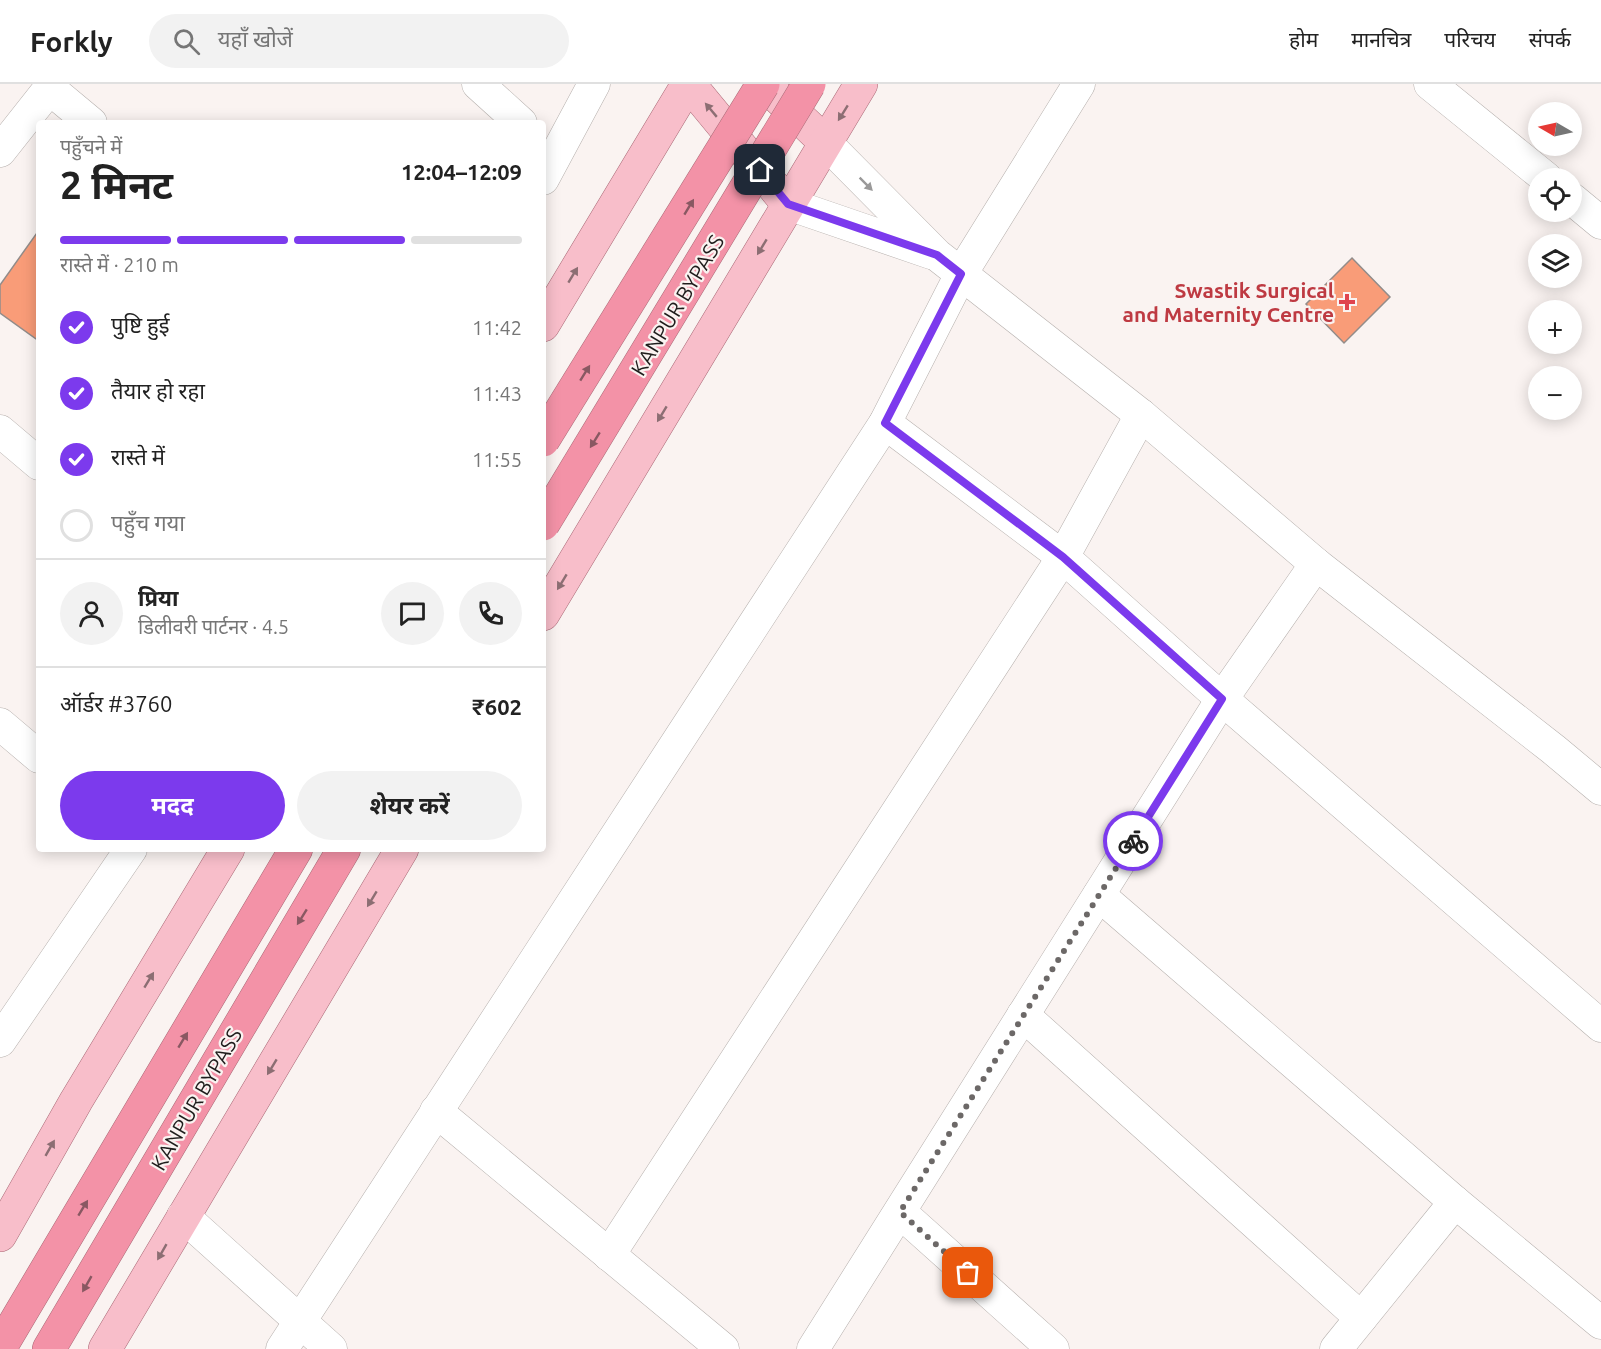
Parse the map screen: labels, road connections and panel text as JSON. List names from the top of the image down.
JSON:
{
  "streets": {
    "highway": ["KANPUR BYPASS"]
  },
  "places": {
    "health": ["Swastik Surgical and Maternity Centre"]
  },
  "north": "left",
  "page": {
    "header": "Forkly",
    "search": "यहाँ खोजें",
    "nav": [
      "होम",
      "मानचित्र",
      "परिचय",
      "संपर्क"
    ],
    "map_buttons": ["+", "−"],
    "heading": ["2 मिनट", "पहुँचने में", "12:04–12:09"],
    "panel": [
      "प्रिया",
      "डिलीवरी पार्टनर · 4.5",
      "ऑर्डर #3760",
      "₹602"
    ],
    "bar": "रास्ते में · 210 m",
    "list": [
      ["पुष्टि हुई", "11:42"],
      ["तैयार हो रहा", "11:43"],
      ["रास्ते में", "11:55"],
      "पहुँच गया"
    ],
    "buttons": ["मदद", "शेयर करें"]
  }
}
